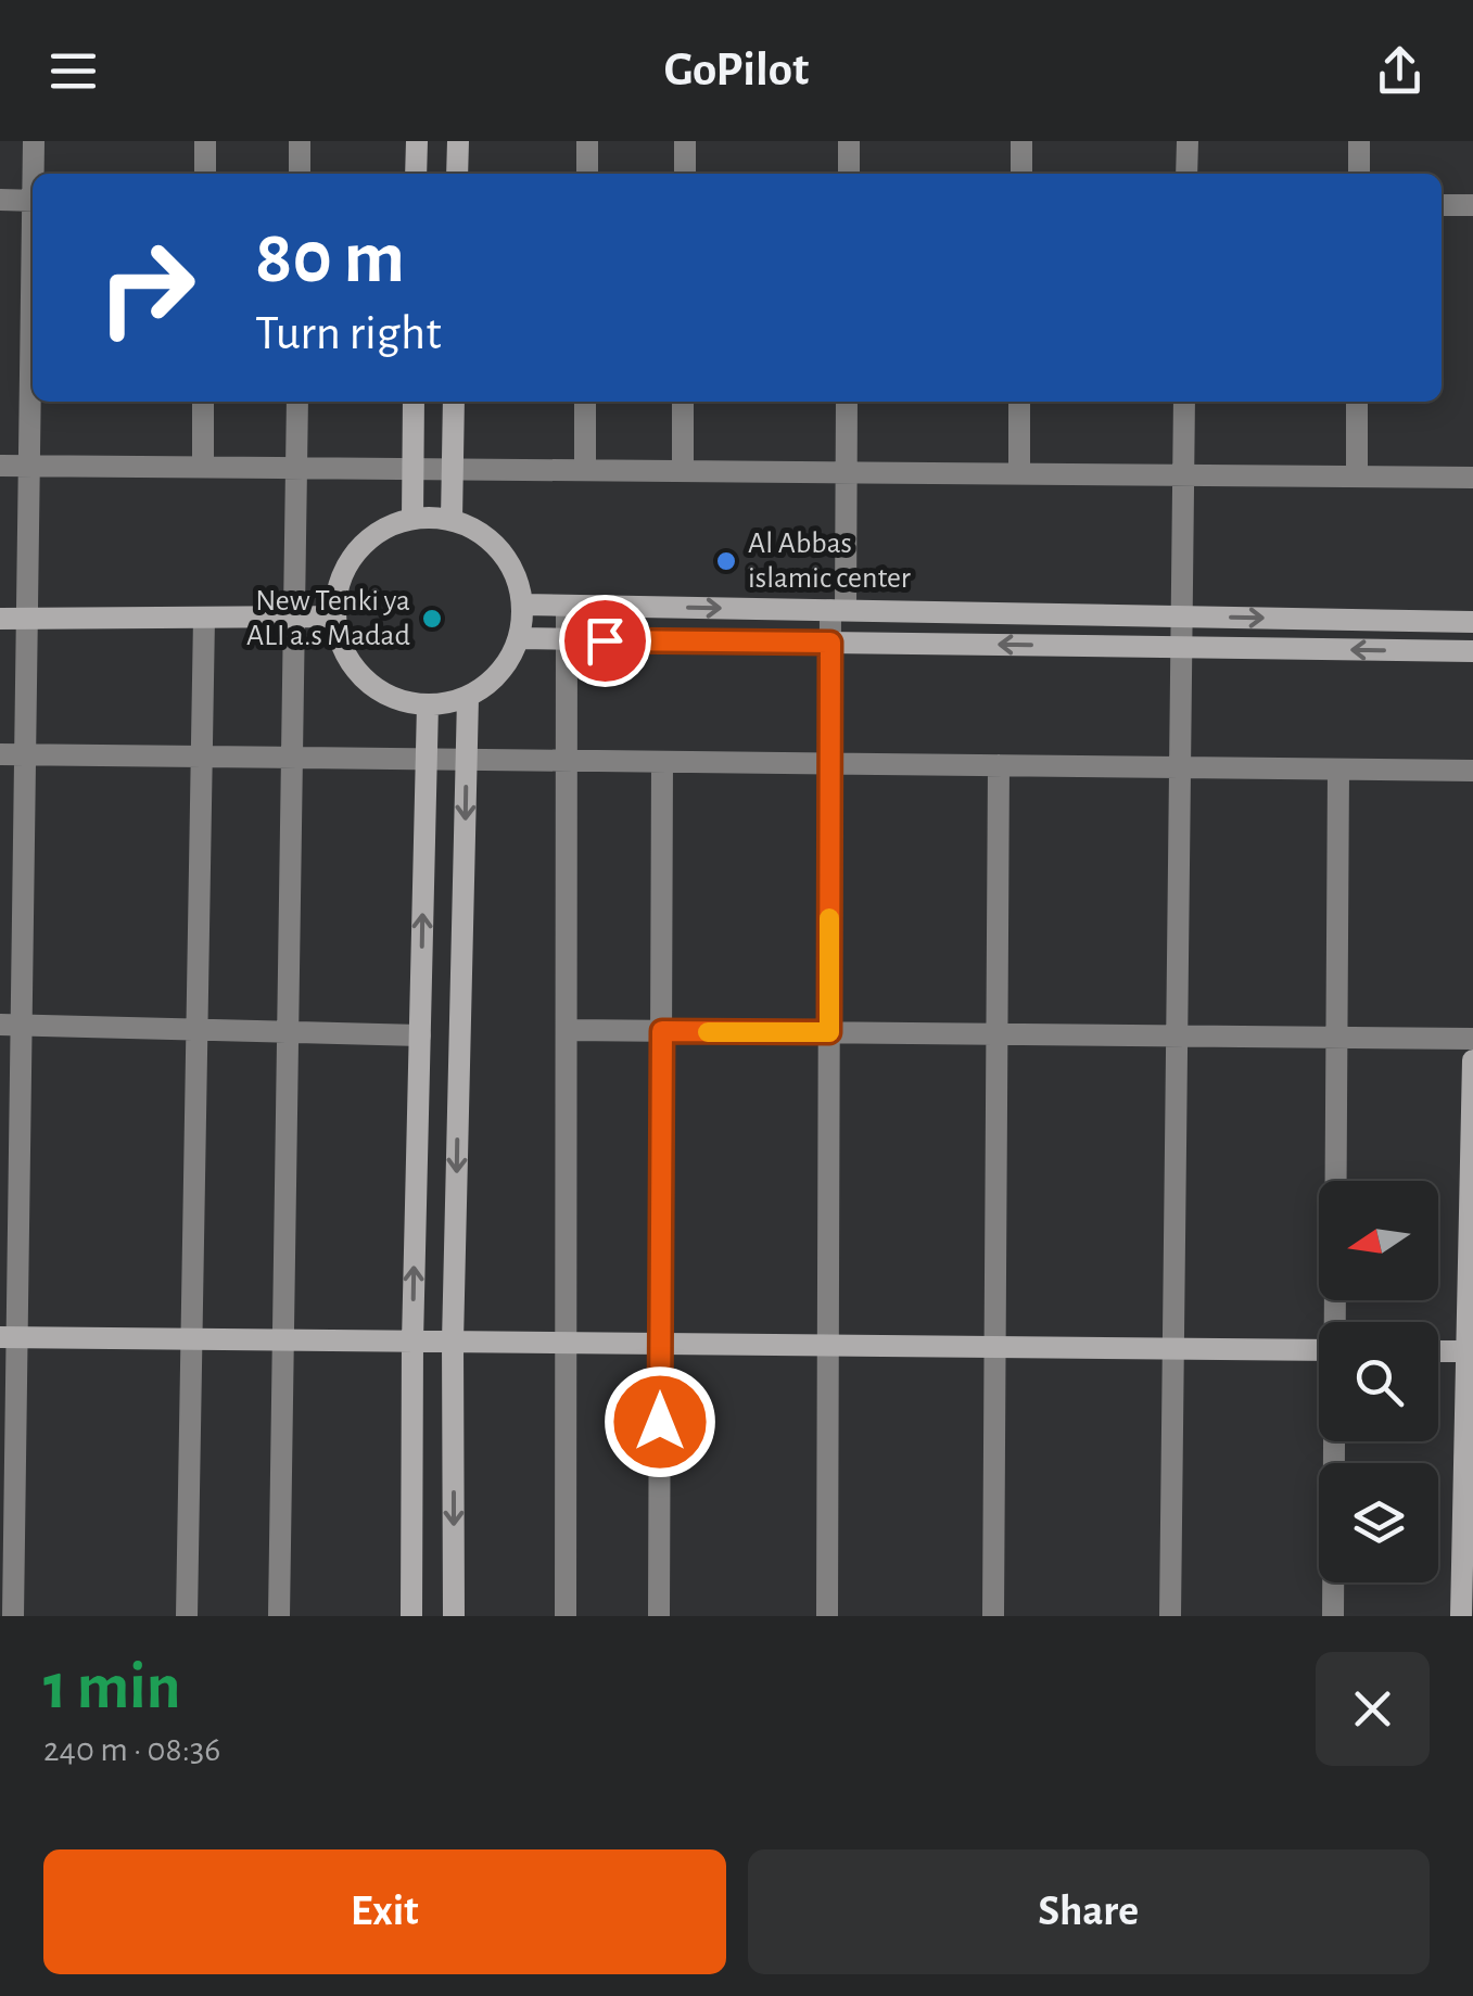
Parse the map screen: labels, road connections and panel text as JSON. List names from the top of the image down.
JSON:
{
  "places": ["Al Abbas islamic center", "New Tenki ya ALI a.s Madad"],
  "north": "left",
  "page": {
    "header": "GoPilot",
    "turn": ["80 m", "Turn right"],
    "heading": ["1 min", "240 m · 08:36"],
    "buttons": ["Exit", "Share"]
  }
}
